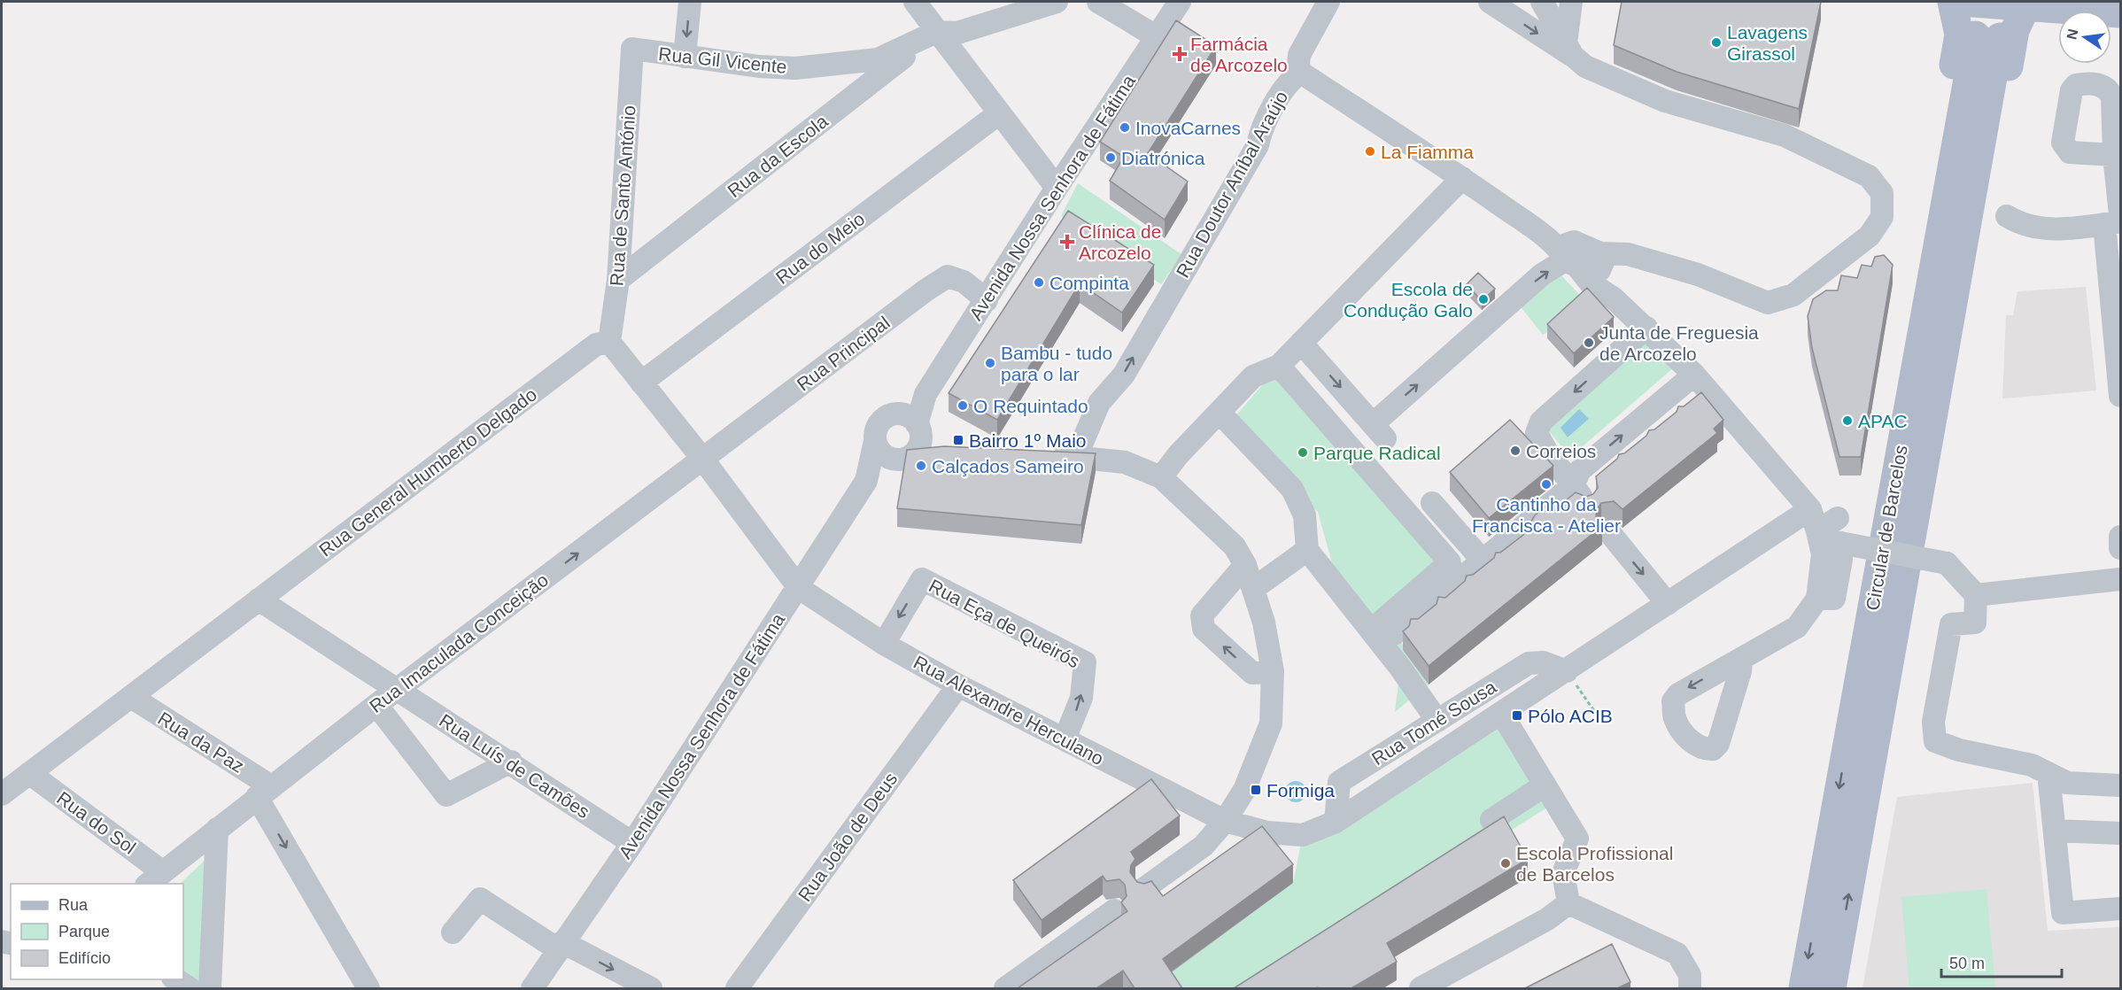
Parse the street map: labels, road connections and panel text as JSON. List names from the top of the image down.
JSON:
{
  "streets": {
    "main road": ["Circular de Barcelos"],
    "street": [
      "Rua Gil Vicente",
      "Rua da Escola",
      "Rua Doutor Aníbal Araújo",
      "Rua de Santo António",
      "Avenida Nossa Senhora de Fátima",
      "Rua do Meio",
      "Rua Principal",
      "Rua General Humberto Delgado",
      "Rua Eça de Queirós",
      "Rua Imaculada Conceição",
      "Rua Alexandre Herculano",
      "Rua Tomé Sousa",
      "Rua da Paz",
      "Rua Luís de Camões",
      "Rua do Sol",
      "Rua João de Deus"
    ]
  },
  "crossings": [
    ["Rua Gil Vicente", "Rua da Escola"],
    ["Rua Gil Vicente", "Rua de Santo António"],
    ["Rua da Escola", "Rua de Santo António"],
    ["Rua de Santo António", "Rua General Humberto Delgado"],
    ["Avenida Nossa Senhora de Fátima", "Rua Principal"],
    ["Avenida Nossa Senhora de Fátima", "Rua Alexandre Herculano"],
    ["Avenida Nossa Senhora de Fátima", "Rua Luís de Camões"],
    ["Rua Principal", "Rua Imaculada Conceição"],
    ["Rua General Humberto Delgado", "Rua da Paz"],
    ["Rua General Humberto Delgado", "Rua Luís de Camões"],
    ["Rua General Humberto Delgado", "Rua do Sol"],
    ["Rua Eça de Queirós", "Rua Alexandre Herculano"],
    ["Rua Imaculada Conceição", "Rua da Paz"],
    ["Rua Imaculada Conceição", "Rua Luís de Camões"],
    ["Rua Imaculada Conceição", "Rua do Sol"],
    ["Rua Alexandre Herculano", "Rua Tomé Sousa"],
    ["Rua Alexandre Herculano", "Rua João de Deus"]
  ],
  "one_way": ["Rua Imaculada Conceição"],
  "places": {
    "other": [
      "Lavagens Girassol",
      "InovaCarnes",
      "La Fiamma",
      "Diatrónica",
      "Compinta",
      "Escola de Condução Galo",
      "Junta de Freguesia de Arcozelo",
      "Bambu - tudo para o lar",
      "O Requintado",
      "APAC",
      "Correios",
      "Parque Radical",
      "Calçados Sameiro",
      "Cantinho da Francisca - Atelier",
      "Escola Profissional de Barcelos"
    ],
    "health": ["Farmácia de Arcozelo", "Clínica de Arcozelo"],
    "transit": ["Bairro 1º Maio", "Pólo ACIB", "Formiga"]
  },
  "legend": ["Rua", "Parque", "Edifício"],
  "scale_bar": "50 m",
  "north": "left"
}
